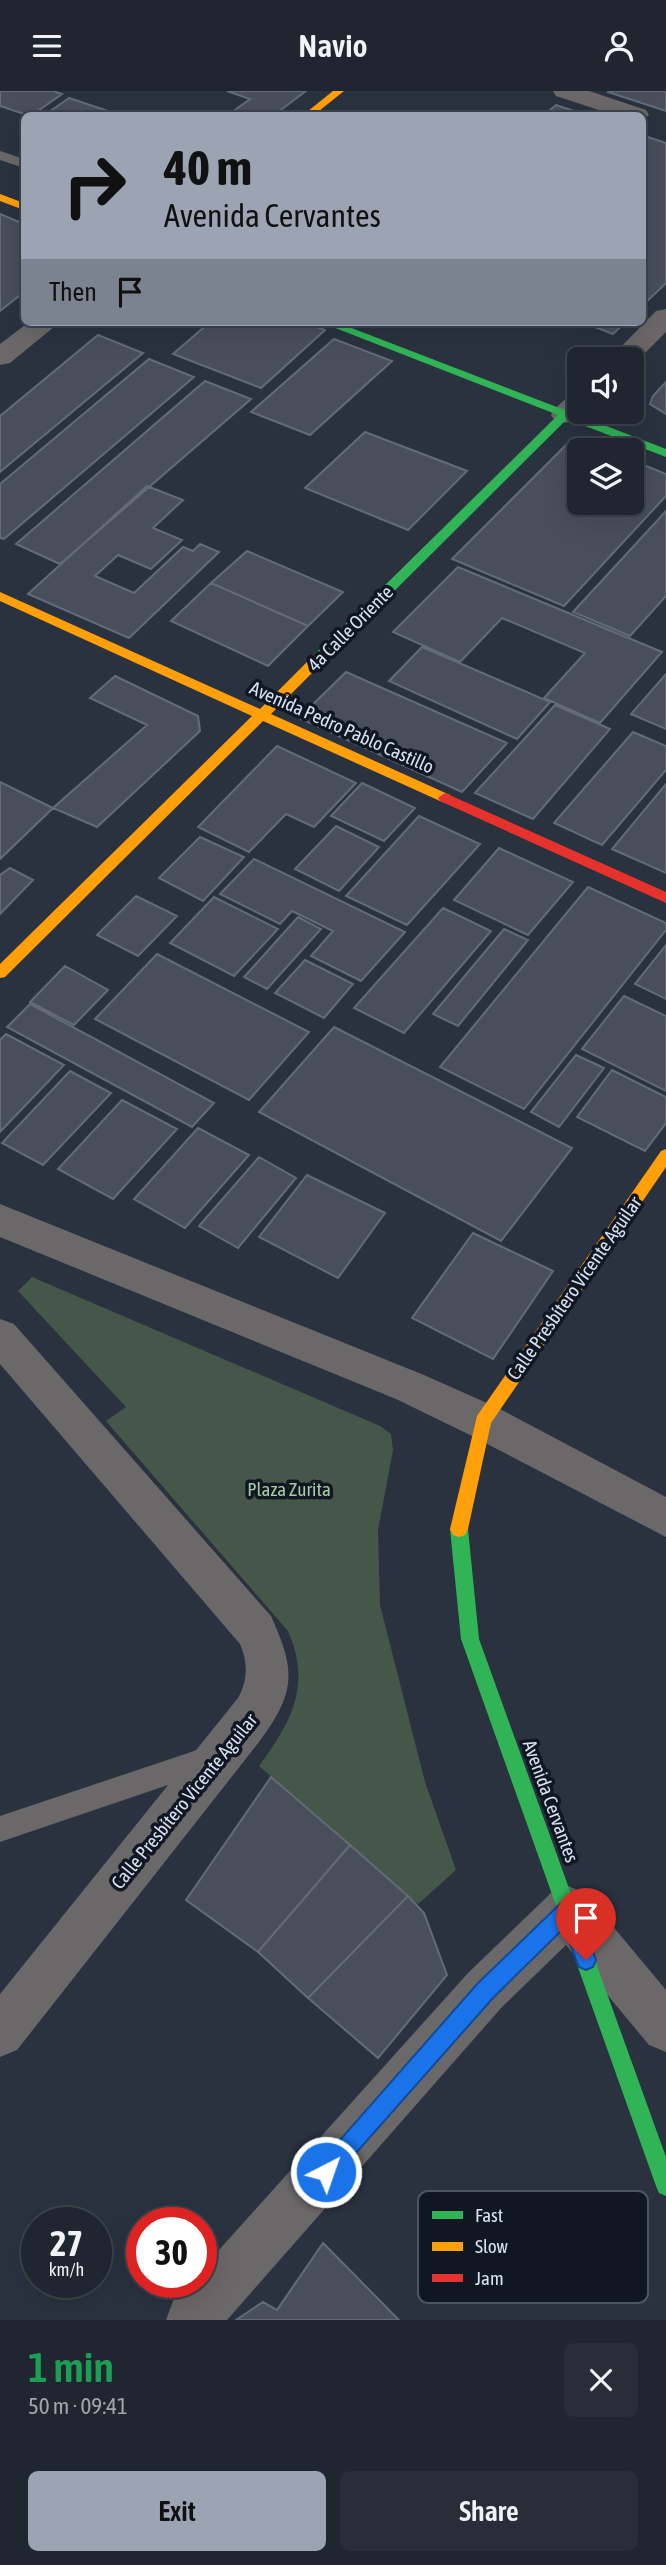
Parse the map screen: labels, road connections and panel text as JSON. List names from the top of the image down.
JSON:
{
  "streets": {
    "main road": [
      "4a Calle Oriente",
      "Avenida Pedro Pablo Castillo",
      "Calle Presbítero Vicente Aguilar",
      "Avenida Cervantes"
    ]
  },
  "crossings": [
    ["4a Calle Oriente", "Avenida Pedro Pablo Castillo"],
    ["Calle Presbítero Vicente Aguilar", "Avenida Cervantes"]
  ],
  "parks": ["Plaza Zurita"],
  "legend": ["Fast", "Slow", "Jam"],
  "page": {
    "header": "Navio",
    "turn": ["40 m", "Avenida Cervantes"],
    "then": "Then",
    "speed": "27 km/h",
    "limit": "30",
    "heading": ["1 min", "50 m · 09:41"],
    "buttons": ["Exit", "Share"]
  }
}
